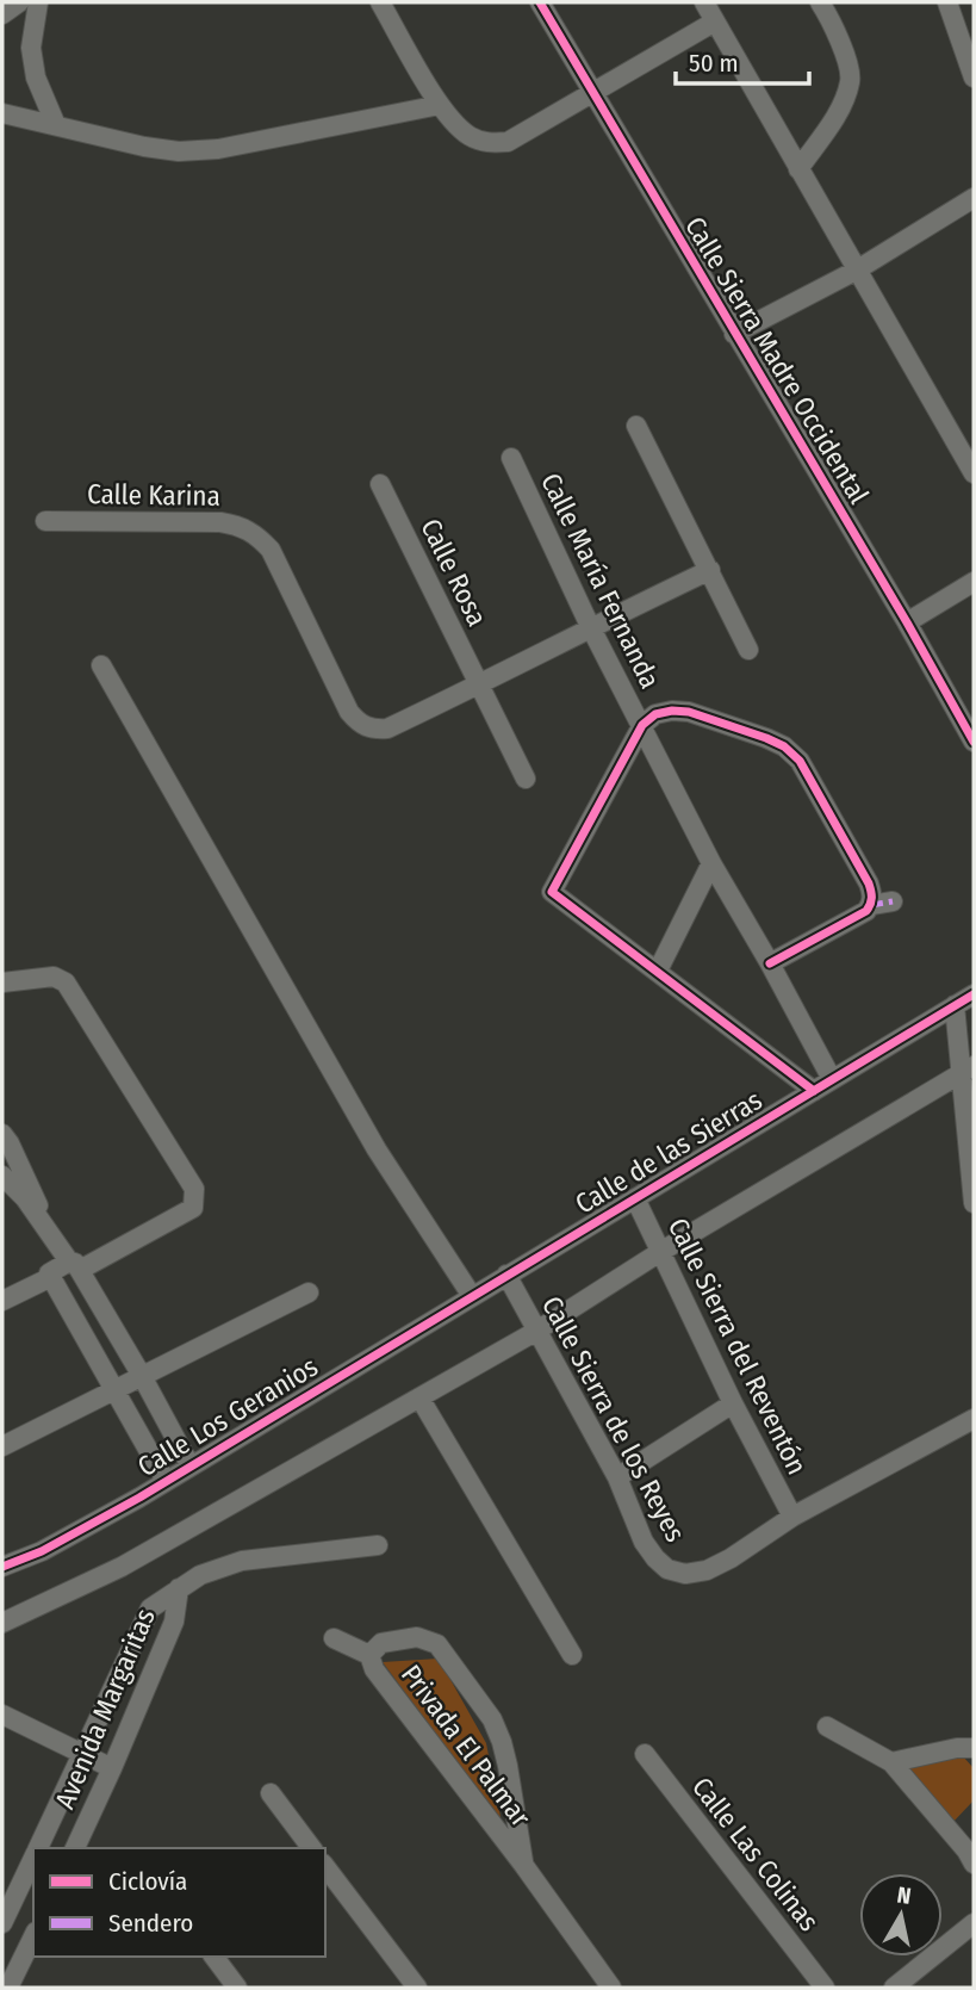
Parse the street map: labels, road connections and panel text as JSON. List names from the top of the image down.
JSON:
{
  "streets": {
    "street": [
      "Calle Sierra Madre Occidental",
      "Calle Karina",
      "Calle Rosa",
      "Calle María Fernanda",
      "Calle de las Sierras",
      "Calle Sierra del Reventón",
      "Calle Los Geranios",
      "Calle Sierra de los Reyes",
      "Avenida Margaritas",
      "Privada El Palmar",
      "Calle Las Colinas"
    ]
  },
  "crossings": [
    ["Calle Karina", "Calle Rosa"],
    ["Calle María Fernanda", "Calle de las Sierras"],
    ["Calle de las Sierras", "Calle Sierra del Reventón"],
    ["Calle de las Sierras", "Calle Los Geranios"],
    ["Calle de las Sierras", "Calle Sierra de los Reyes"],
    ["Calle Sierra del Reventón", "Calle Sierra de los Reyes"]
  ],
  "legend": ["Ciclovía", "Sendero"],
  "scale_bar": "50 m",
  "north": "top"
}
